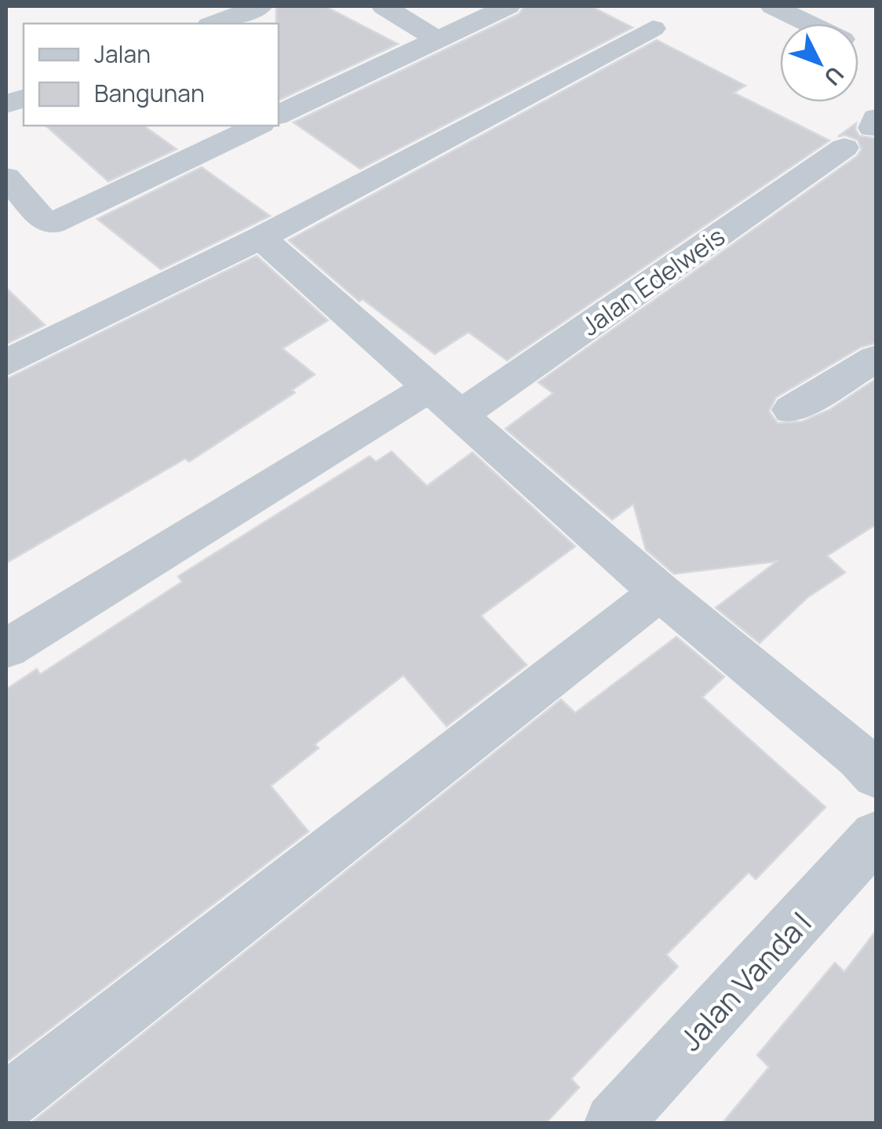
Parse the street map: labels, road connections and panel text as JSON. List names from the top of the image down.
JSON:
{
  "streets": {
    "street": ["Jalan Edelweis", "Jalan Vanda I"]
  },
  "legend": ["Jalan", "Bangunan"],
  "north": "bottom right"
}
